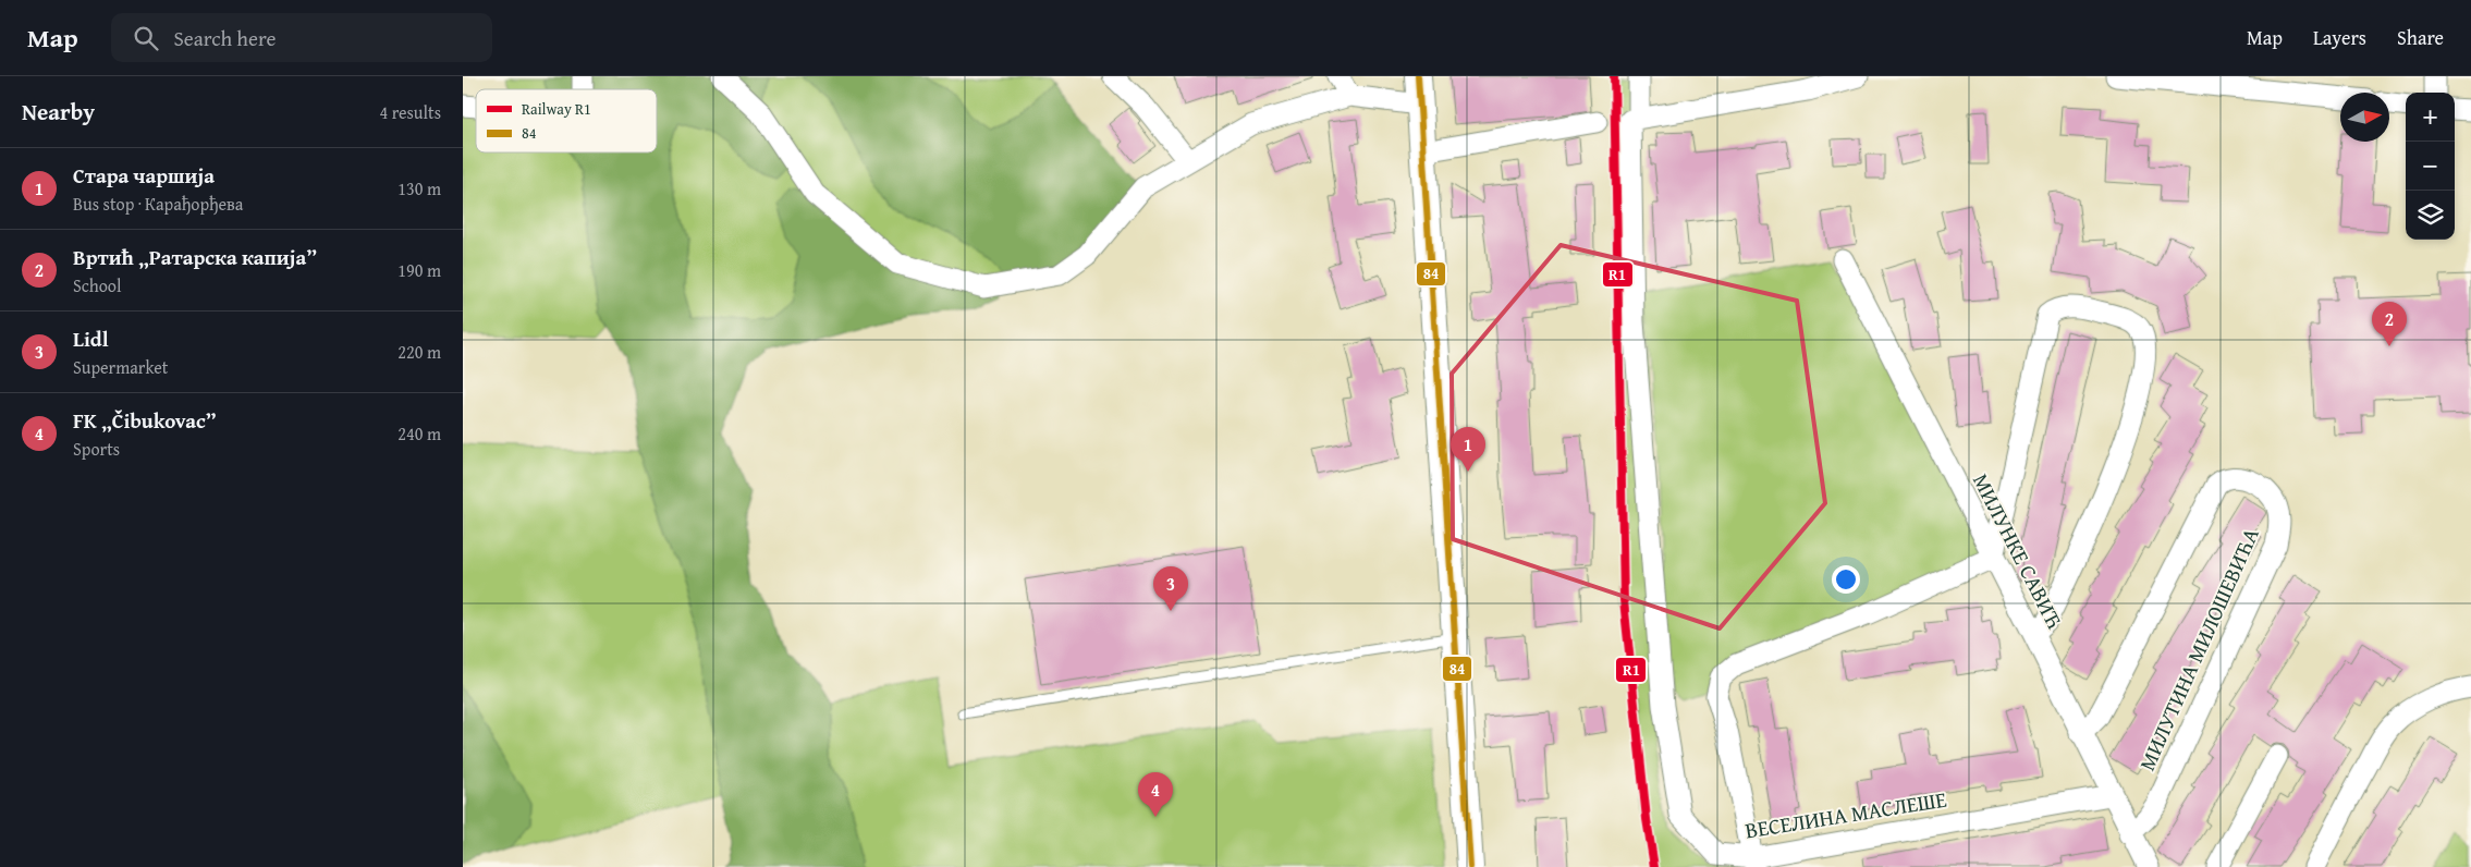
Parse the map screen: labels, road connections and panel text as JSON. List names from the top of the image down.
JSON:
{
  "streets": {
    "street": ["МИЛУНКЕ САВИЋ", "МИЛУТИНА МИЛОШЕВИЋА", "ВЕСЕЛИНА МАСЛЕШЕ"]
  },
  "crossings": [
    ["МИЛУНКЕ САВИЋ", "МИЛУТИНА МИЛОШЕВИЋА"],
    ["МИЛУНКЕ САВИЋ", "ВЕСЕЛИНА МАСЛЕШЕ"]
  ],
  "lines": ["rail line R1", "transit line 84"],
  "legend": ["Railway R1", "84"],
  "north": "right",
  "page": {
    "header": "Map",
    "search": "Search here",
    "nav": ["Map", "Layers", "Share"],
    "heading": ["Nearby", "4 results"],
    "map_buttons": ["+", "−"],
    "list": [
      {
        "mark": "1",
        "name": "Стара чаршија",
        "note": "Bus stop · Карађорђева",
        "value": "130 m"
      },
      {
        "mark": "2",
        "name": "Вртић „Ратарска капија”",
        "note": "School",
        "value": "190 m"
      },
      {
        "mark": "3",
        "name": "Lidl",
        "note": "Supermarket",
        "value": "220 m"
      },
      {
        "mark": "4",
        "name": "FK „Čibukovac”",
        "note": "Sports",
        "value": "240 m"
      }
    ],
    "pins": [
      "2",
      "1",
      "3",
      "4"
    ]
  }
}
